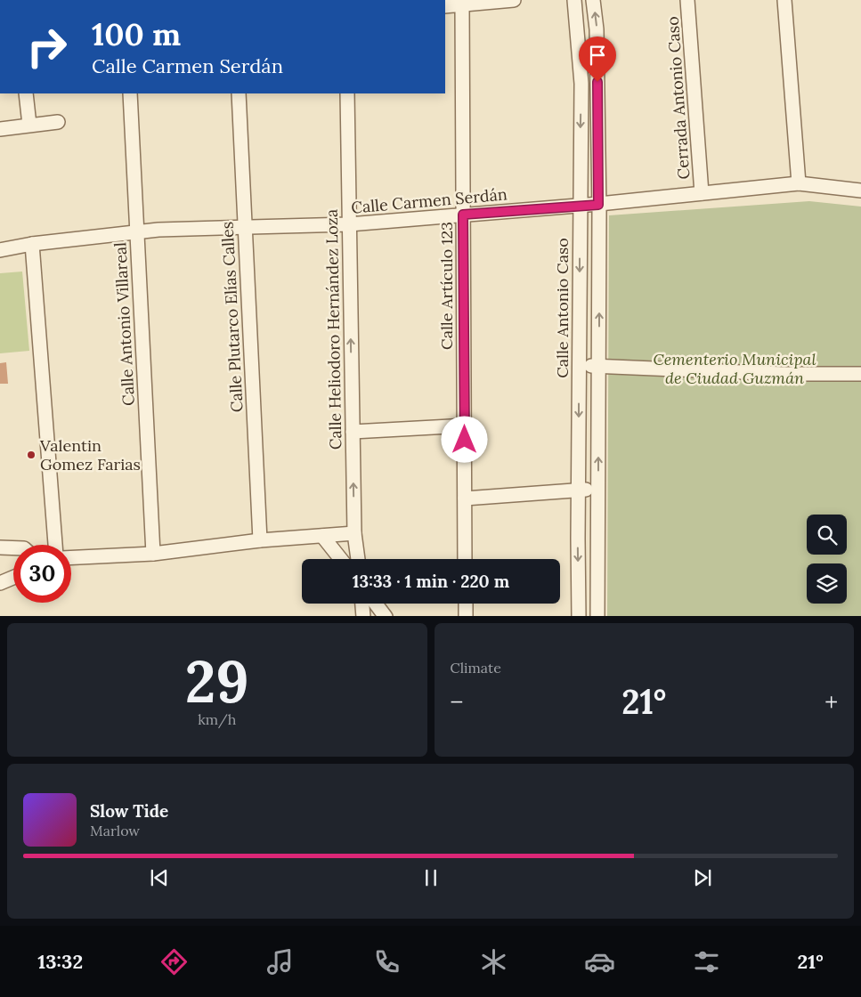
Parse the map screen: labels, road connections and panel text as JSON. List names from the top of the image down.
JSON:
{
  "streets": {
    "street": [
      "Cerrada Antonio Caso",
      "Calle Carmen Serdán",
      "Calle Artículo 123",
      "Calle Antonio Caso",
      "Calle Plutarco Elías Calles",
      "Calle Antonio Villareal",
      "Calle Heliodoro Hernández Loza"
    ]
  },
  "crossings": [
    ["Cerrada Antonio Caso", "Calle Carmen Serdán"],
    ["Calle Carmen Serdán", "Calle Artículo 123"],
    ["Calle Carmen Serdán", "Calle Antonio Caso"],
    ["Calle Carmen Serdán", "Calle Plutarco Elías Calles"],
    ["Calle Carmen Serdán", "Calle Antonio Villareal"],
    ["Calle Carmen Serdán", "Calle Heliodoro Hernández Loza"]
  ],
  "one_way": ["Calle Heliodoro Hernández Loza"],
  "parks": ["Cementerio Municipal de Ciudad Guzmán"],
  "places": ["Valentin Gomez Farias"],
  "page": {
    "turn": ["100 m", "Calle Carmen Serdán"],
    "limit": "30",
    "trip": "13:33 · 1 min · 220 m",
    "tile": [
      ["29", "km/h"],
      "Climate"
    ],
    "heat": ["−", "21°", "+"],
    "song": ["Slow Tide", "Marlow"],
    "tabs": ["13:32", "21°"]
  }
}
